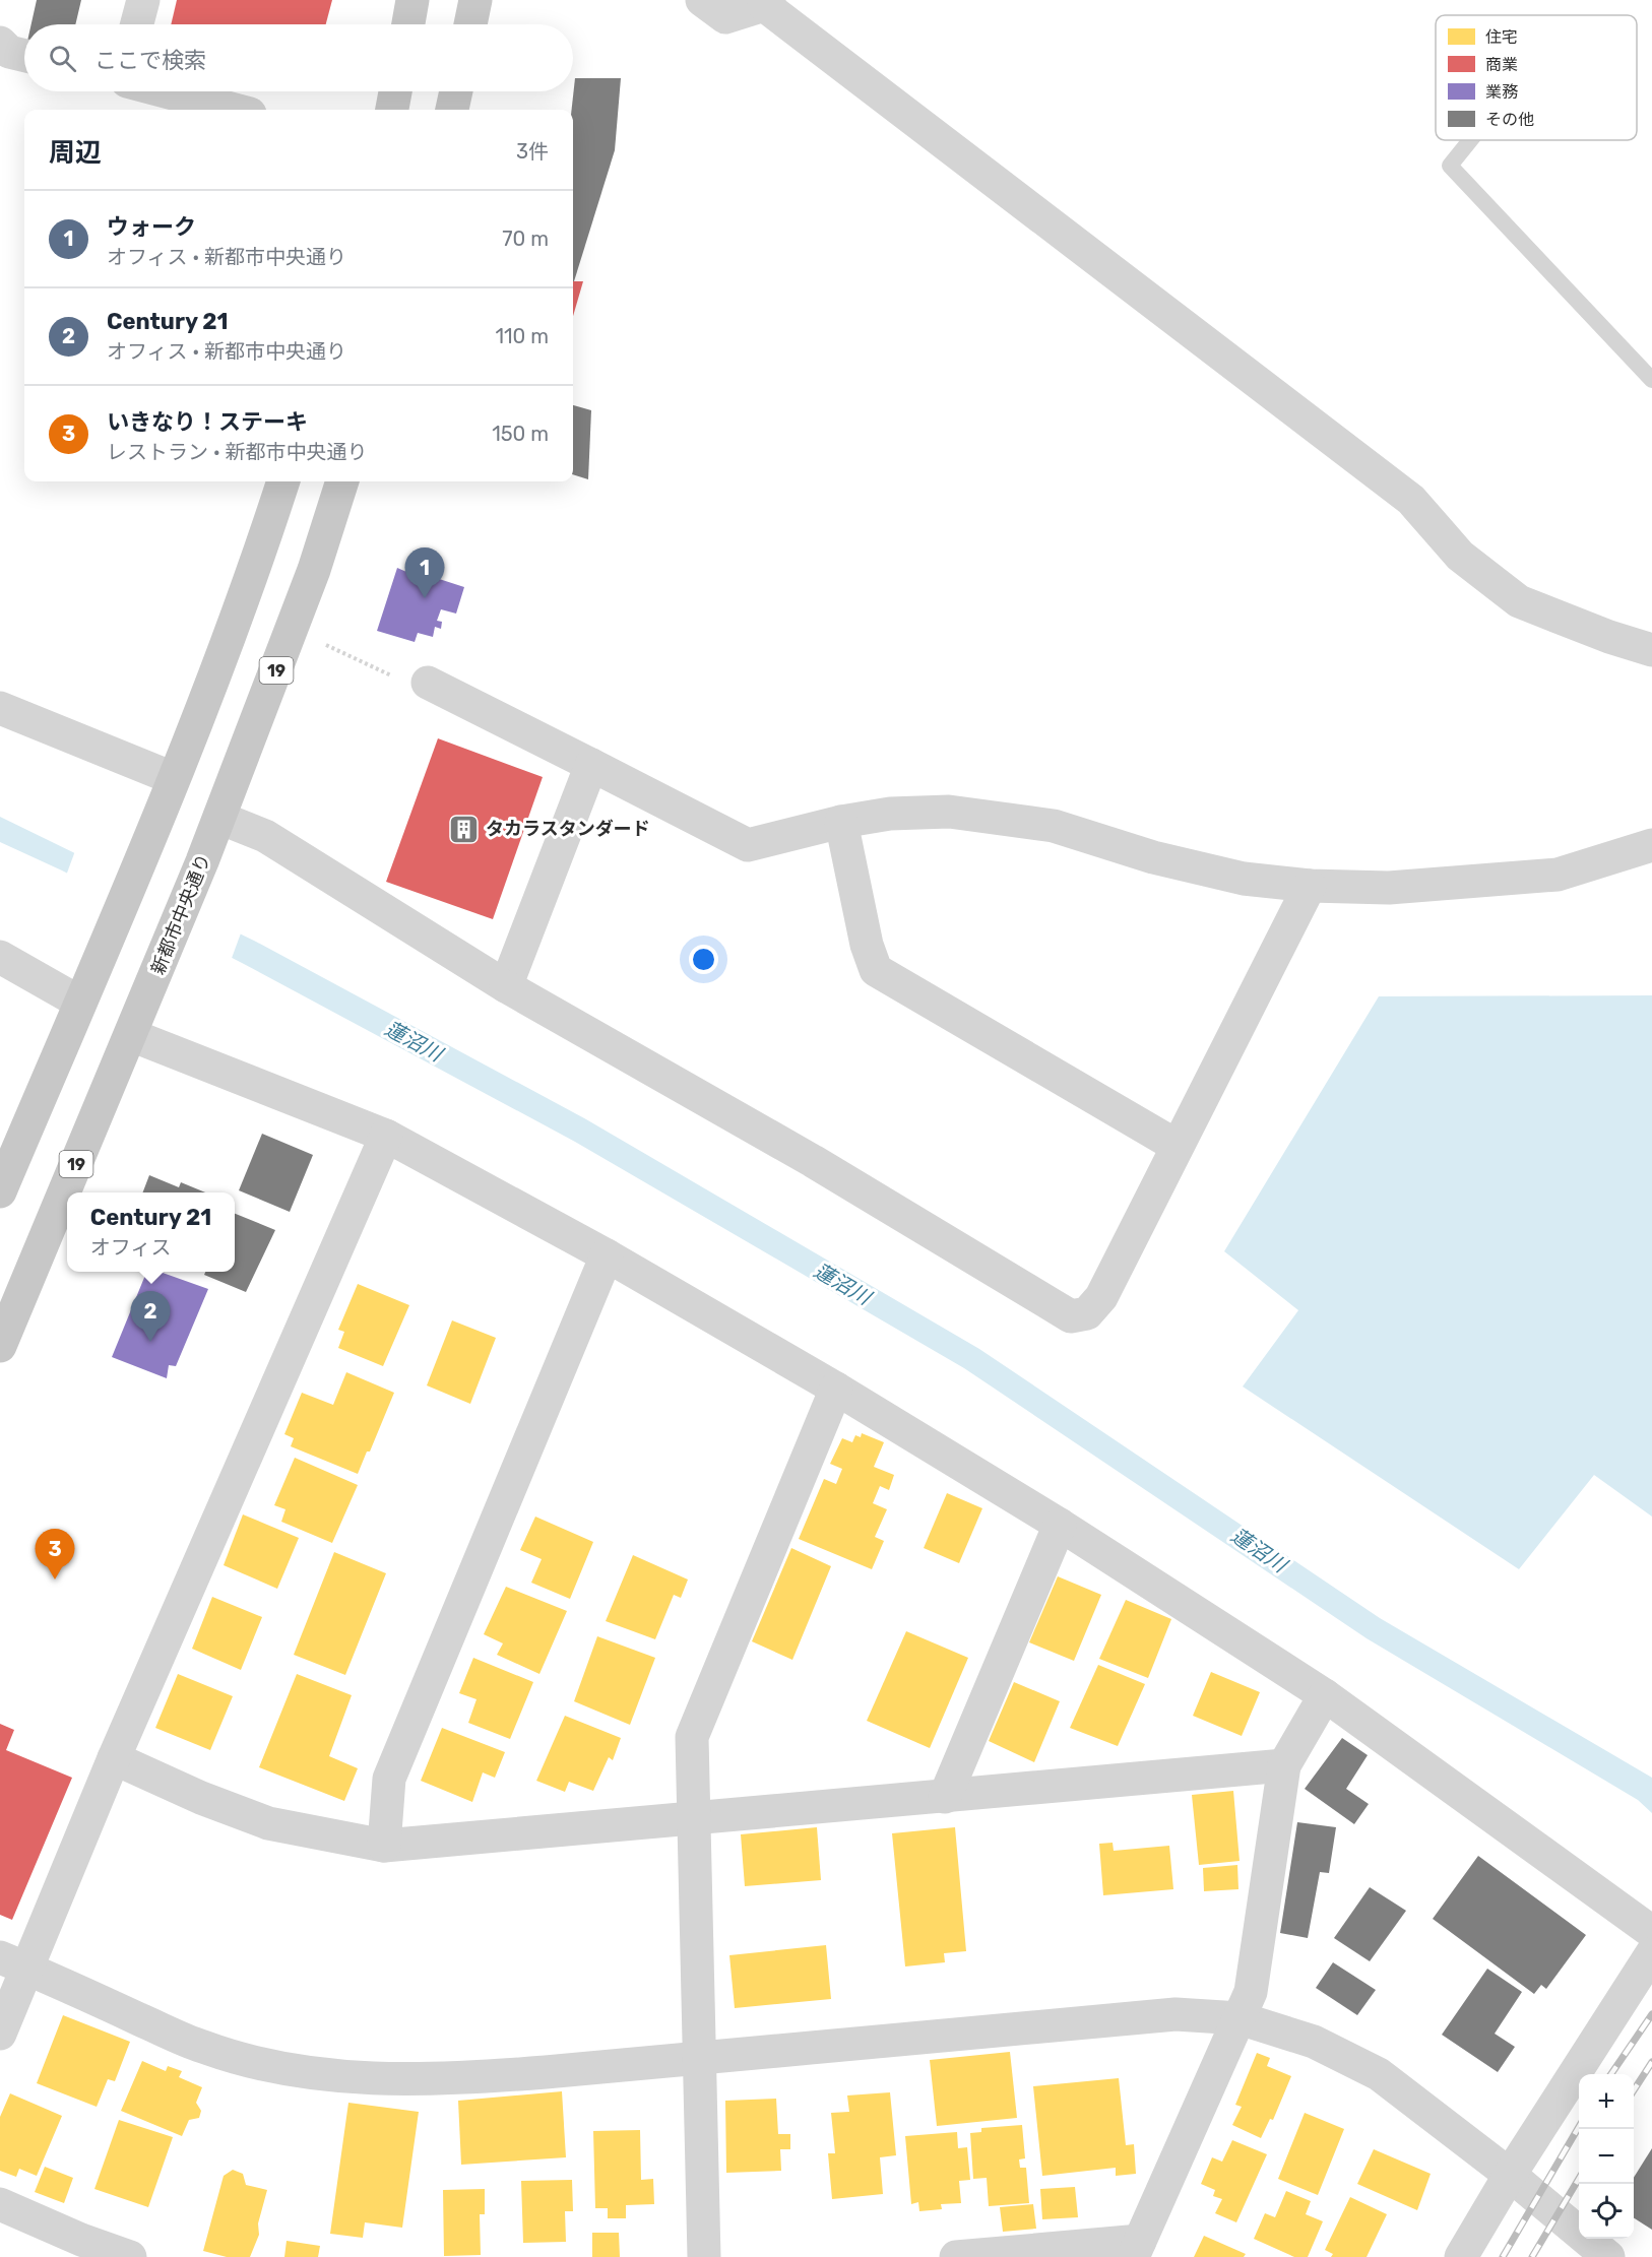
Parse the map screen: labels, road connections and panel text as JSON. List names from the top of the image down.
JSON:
{
  "streets": {
    "main road": ["19", "新都市中央通り"]
  },
  "water": ["蓮沼川"],
  "places": {
    "building": ["タカラスタンダード"]
  },
  "legend": [
    "住宅",
    "商業",
    "業務",
    "その他"
  ],
  "page": {
    "search": "ここで検索",
    "heading": ["周辺", "3件"],
    "list": [
      {
        "mark": "1",
        "name": "ウォーク",
        "note": "オフィス · 新都市中央通り",
        "value": "70 m"
      },
      {
        "mark": "2",
        "name": "Century 21",
        "note": "オフィス · 新都市中央通り",
        "value": "110 m"
      },
      {
        "mark": "3",
        "name": "いきなり！ステーキ",
        "note": "レストラン · 新都市中央通り",
        "value": "150 m"
      }
    ],
    "pins": ["1", "2", "3"],
    "popup": ["Century 21", "オフィス"],
    "map_buttons": ["+", "−"]
  }
}
